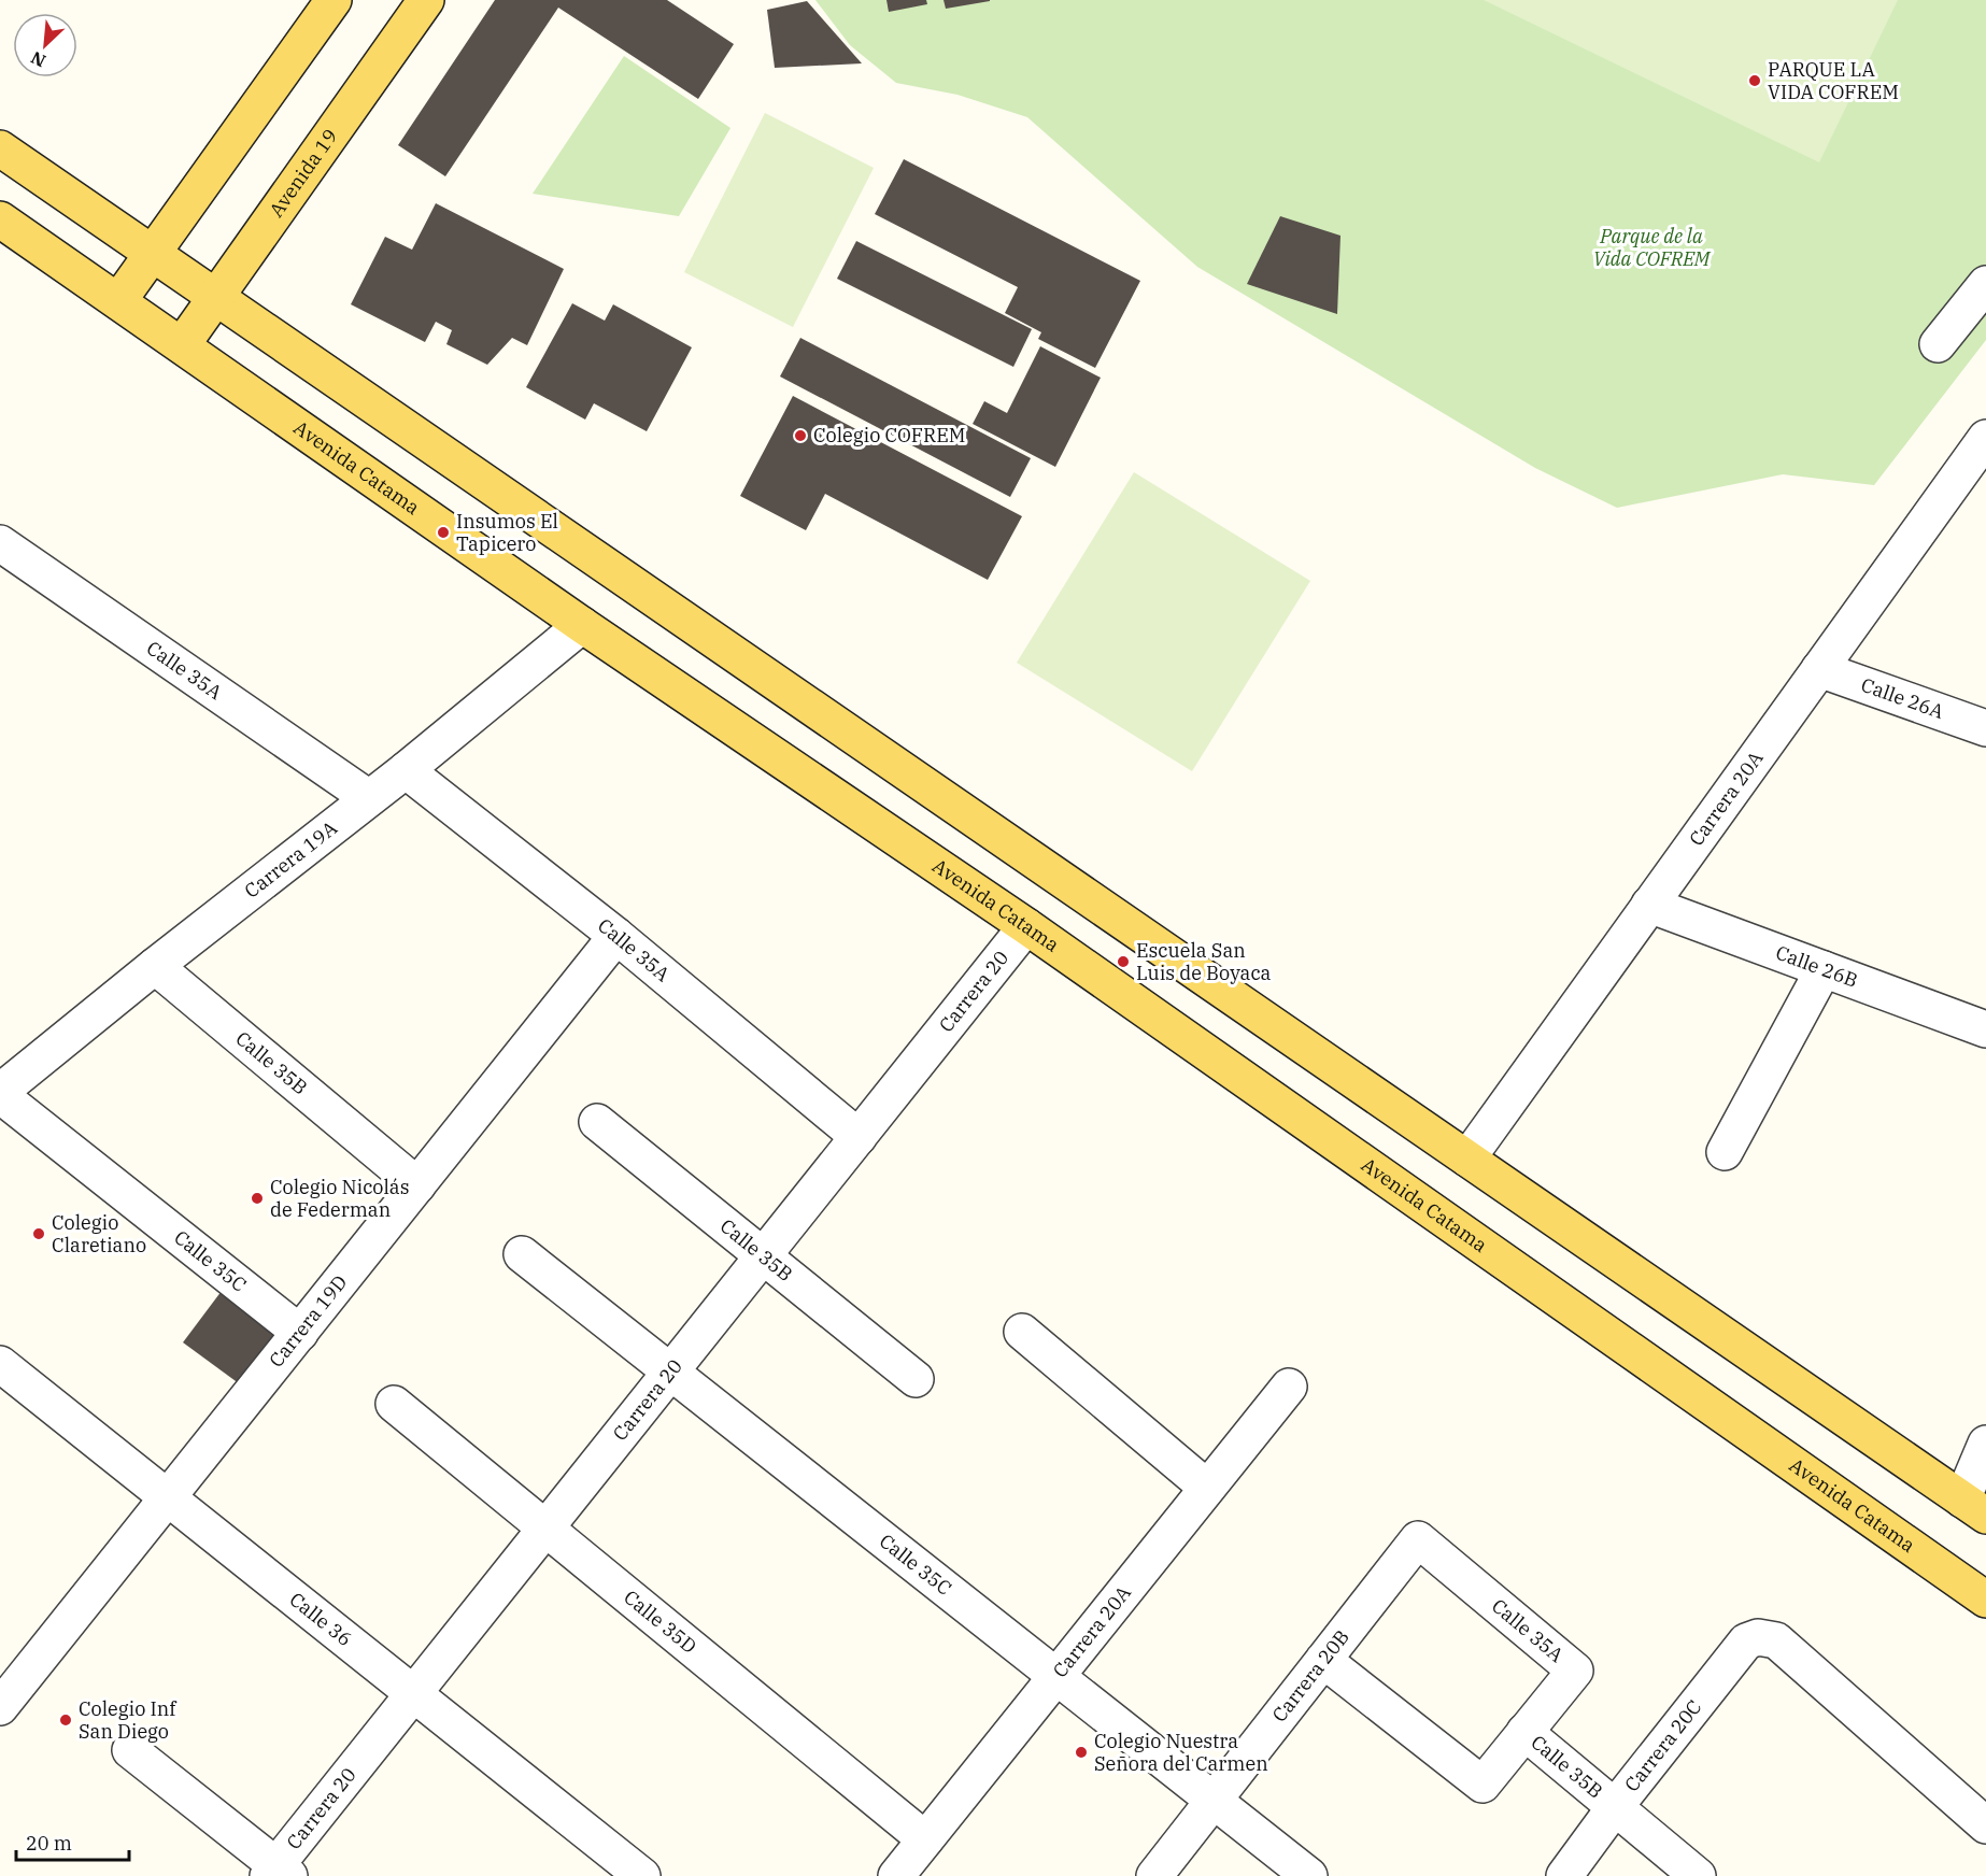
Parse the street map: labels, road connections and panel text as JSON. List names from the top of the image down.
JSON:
{
  "streets": {
    "main road": ["Avenida 19", "Avenida Catama"],
    "street": [
      "Calle 35A",
      "Calle 26A",
      "Carrera 20A",
      "Carrera 19A",
      "Calle 26B",
      "Carrera 20",
      "Calle 35B",
      "Calle 35C",
      "Carrera 19D",
      "Calle 36",
      "Calle 35D",
      "Carrera 20B",
      "Carrera 20C"
    ]
  },
  "crossings": [
    ["Avenida 19", "Avenida Catama"],
    ["Avenida Catama", "Carrera 19A"],
    ["Avenida Catama", "Carrera 20"],
    ["Calle 35A", "Carrera 19A"],
    ["Calle 35A", "Carrera 20"],
    ["Calle 35A", "Calle 35B"],
    ["Calle 35A", "Carrera 19D"],
    ["Calle 35A", "Carrera 20B"],
    ["Calle 26A", "Carrera 20A"],
    ["Carrera 20A", "Calle 26B"],
    ["Carrera 20A", "Calle 35C"],
    ["Carrera 20A", "Calle 35D"],
    ["Carrera 19A", "Calle 35B"],
    ["Carrera 19A", "Calle 35C"],
    ["Carrera 20", "Calle 35B"],
    ["Carrera 20", "Calle 35C"],
    ["Carrera 20", "Calle 36"],
    ["Carrera 20", "Calle 35D"],
    ["Calle 35B", "Carrera 19D"],
    ["Calle 35B", "Carrera 20B"],
    ["Calle 35B", "Carrera 20C"],
    ["Calle 35C", "Carrera 19D"],
    ["Calle 35C", "Carrera 20B"],
    ["Carrera 19D", "Calle 36"]
  ],
  "parks": ["Parque de la Vida COFREM"],
  "places": [
    "PARQUE LA VIDA COFREM",
    "Colegio COFREM",
    "Insumos El Tapicero",
    "Escuela San Luis de Boyaca",
    "Colegio Nicolás de Federman",
    "Colegio Claretiano",
    "Colegio Inf San Diego",
    "Colegio Nuestra Señora del Carmen"
  ],
  "scale_bar": "20 m",
  "north": "bottom left"
}
